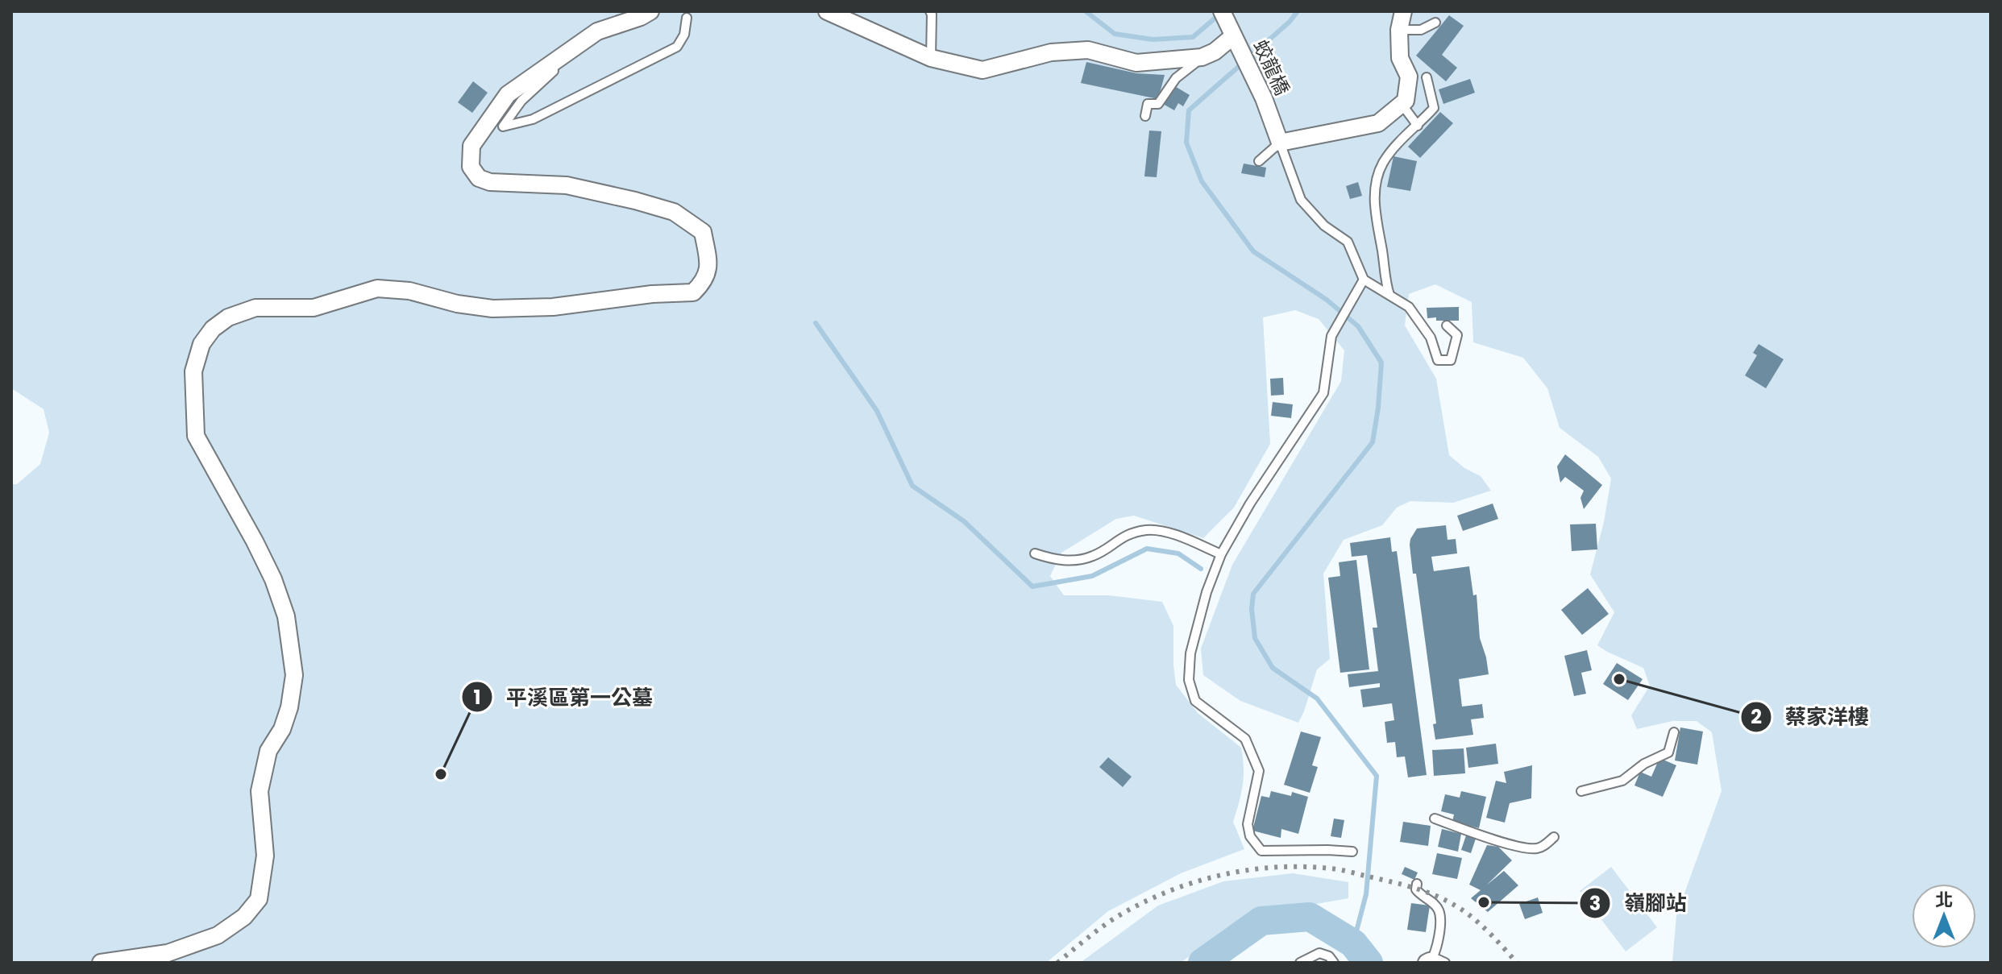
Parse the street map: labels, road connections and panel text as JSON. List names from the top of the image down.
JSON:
{
  "streets": {
    "street": ["蛟龍橋"]
  },
  "places": ["蔡家洋樓", "平溪區第一公墓", "嶺腳站"],
  "north": "top"
}
